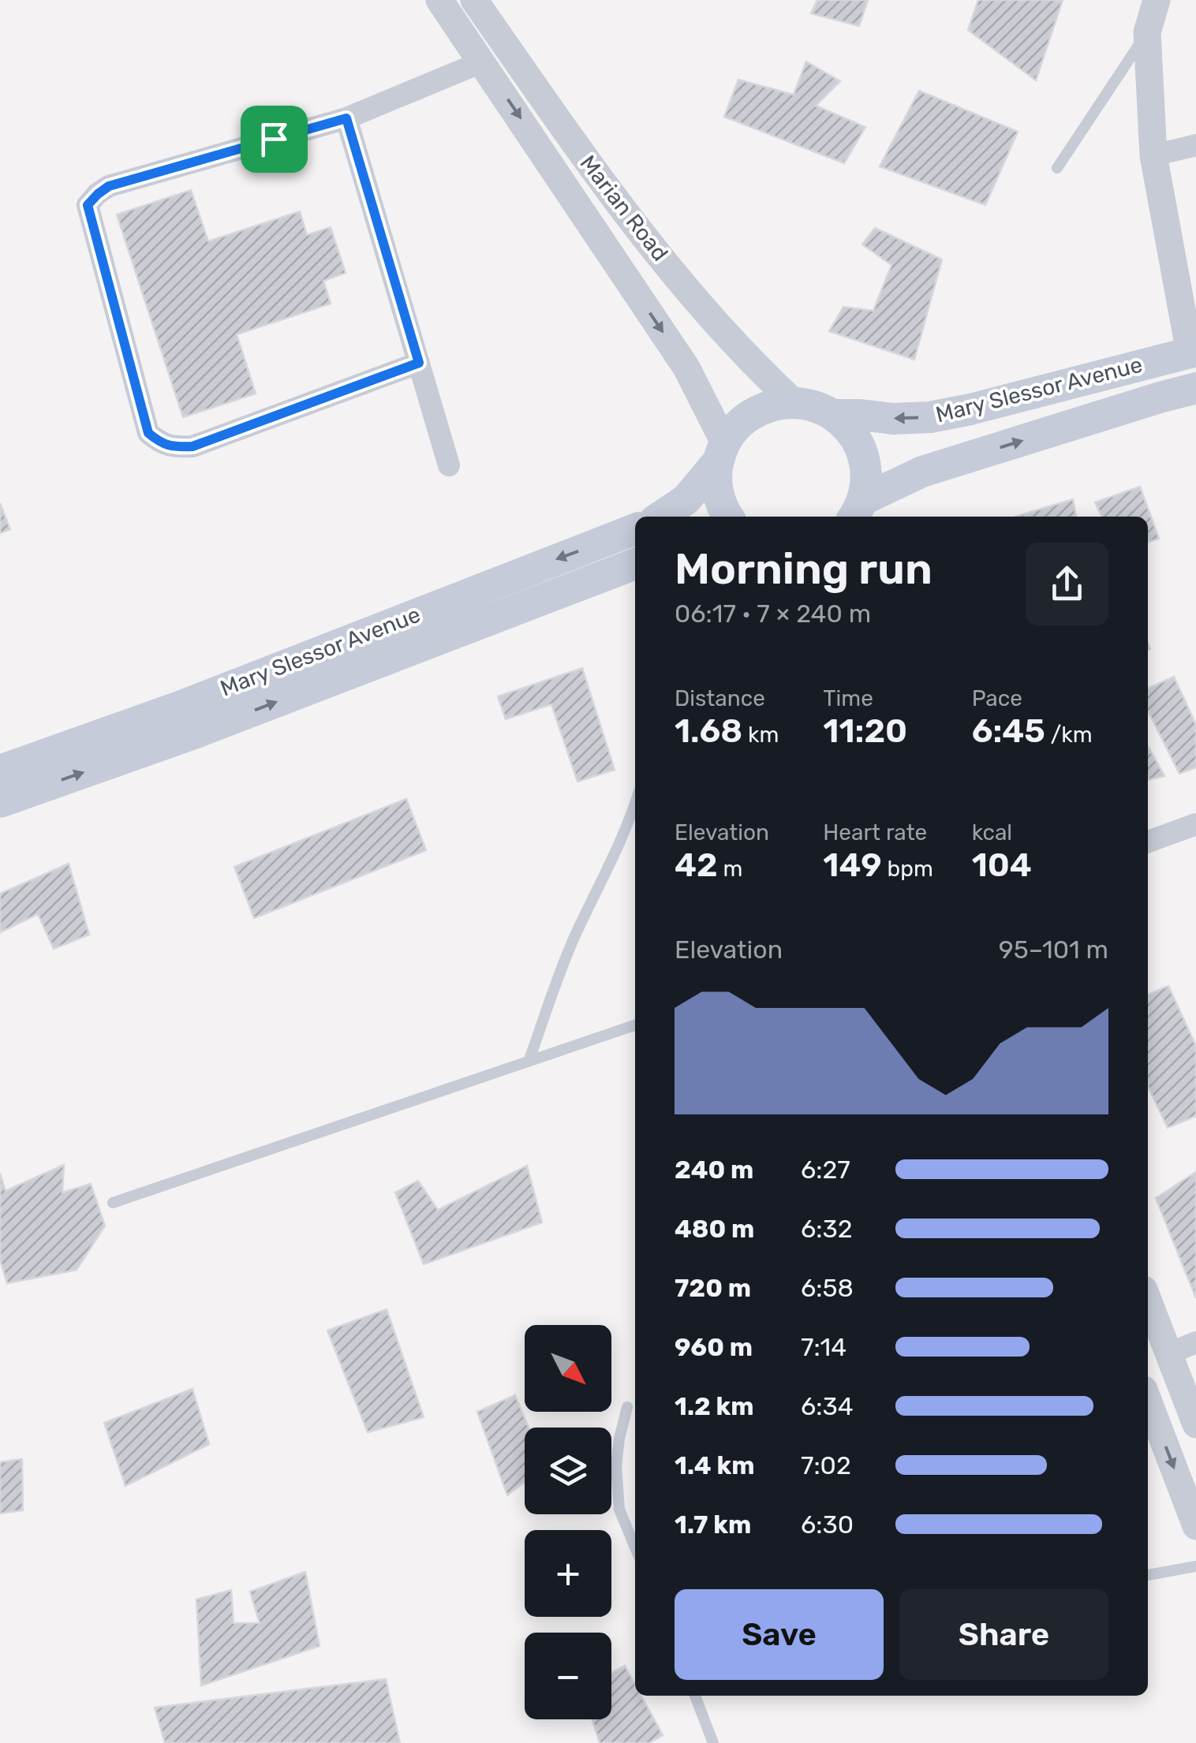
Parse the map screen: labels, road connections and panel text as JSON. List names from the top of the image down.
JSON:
{
  "streets": {
    "main road": ["Mary Slessor Avenue"],
    "street": ["Marian Road"]
  },
  "crossings": [
    ["Marian Road", "Mary Slessor Avenue"]
  ],
  "north": "bottom right",
  "page": {
    "heading": ["Morning run", "06:17 · 7 × 240 m"],
    "stats": [
      ["Distance", "1.68 km"],
      ["Time", "11:20"],
      ["Pace", "6:45 /km"],
      ["Elevation", "42 m"],
      ["Heart rate", "149 bpm"],
      ["kcal", "104"]
    ],
    "chart": ["Elevation", "95–101 m"],
    "list": [
      {
        "name": "240 m",
        "note": "6:27"
      },
      {
        "name": "480 m",
        "note": "6:32"
      },
      {
        "name": "720 m",
        "note": "6:58"
      },
      {
        "name": "960 m",
        "note": "7:14"
      },
      {
        "name": "1.2 km",
        "note": "6:34"
      },
      {
        "name": "1.4 km",
        "note": "7:02"
      },
      {
        "name": "1.7 km",
        "note": "6:30"
      }
    ],
    "map_buttons": ["+", "−"],
    "buttons": ["Save", "Share"]
  }
}
